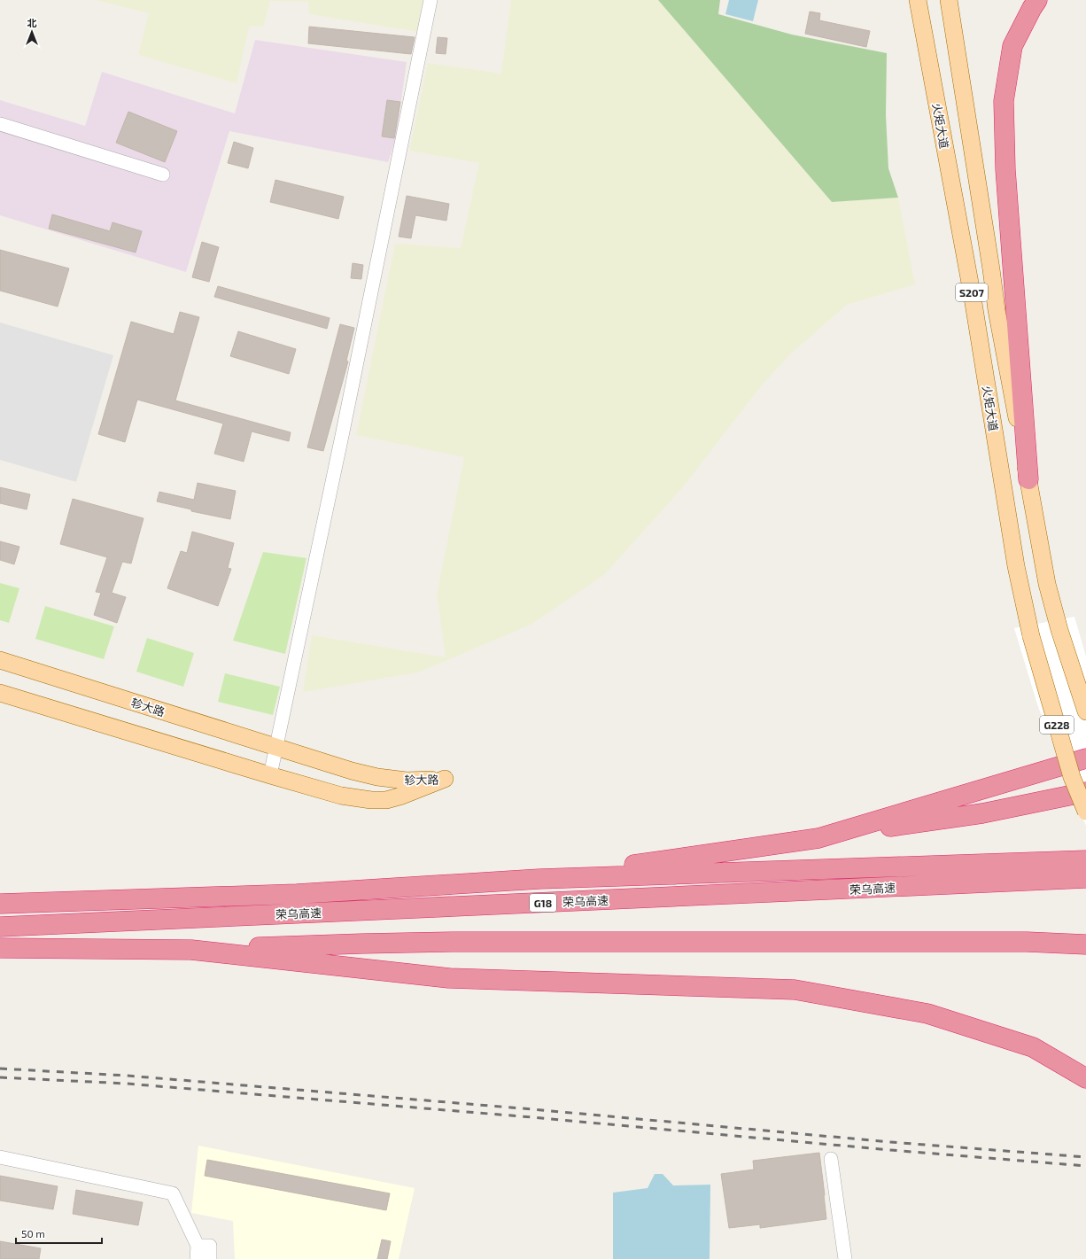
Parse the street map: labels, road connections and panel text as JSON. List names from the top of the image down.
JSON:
{
  "streets": {
    "highway": ["荣乌高速", "G18"],
    "main road": [
      "火矩大道",
      "S207",
      "轸大路",
      "G228"
    ]
  },
  "scale_bar": "50 m",
  "north": "top"
}
